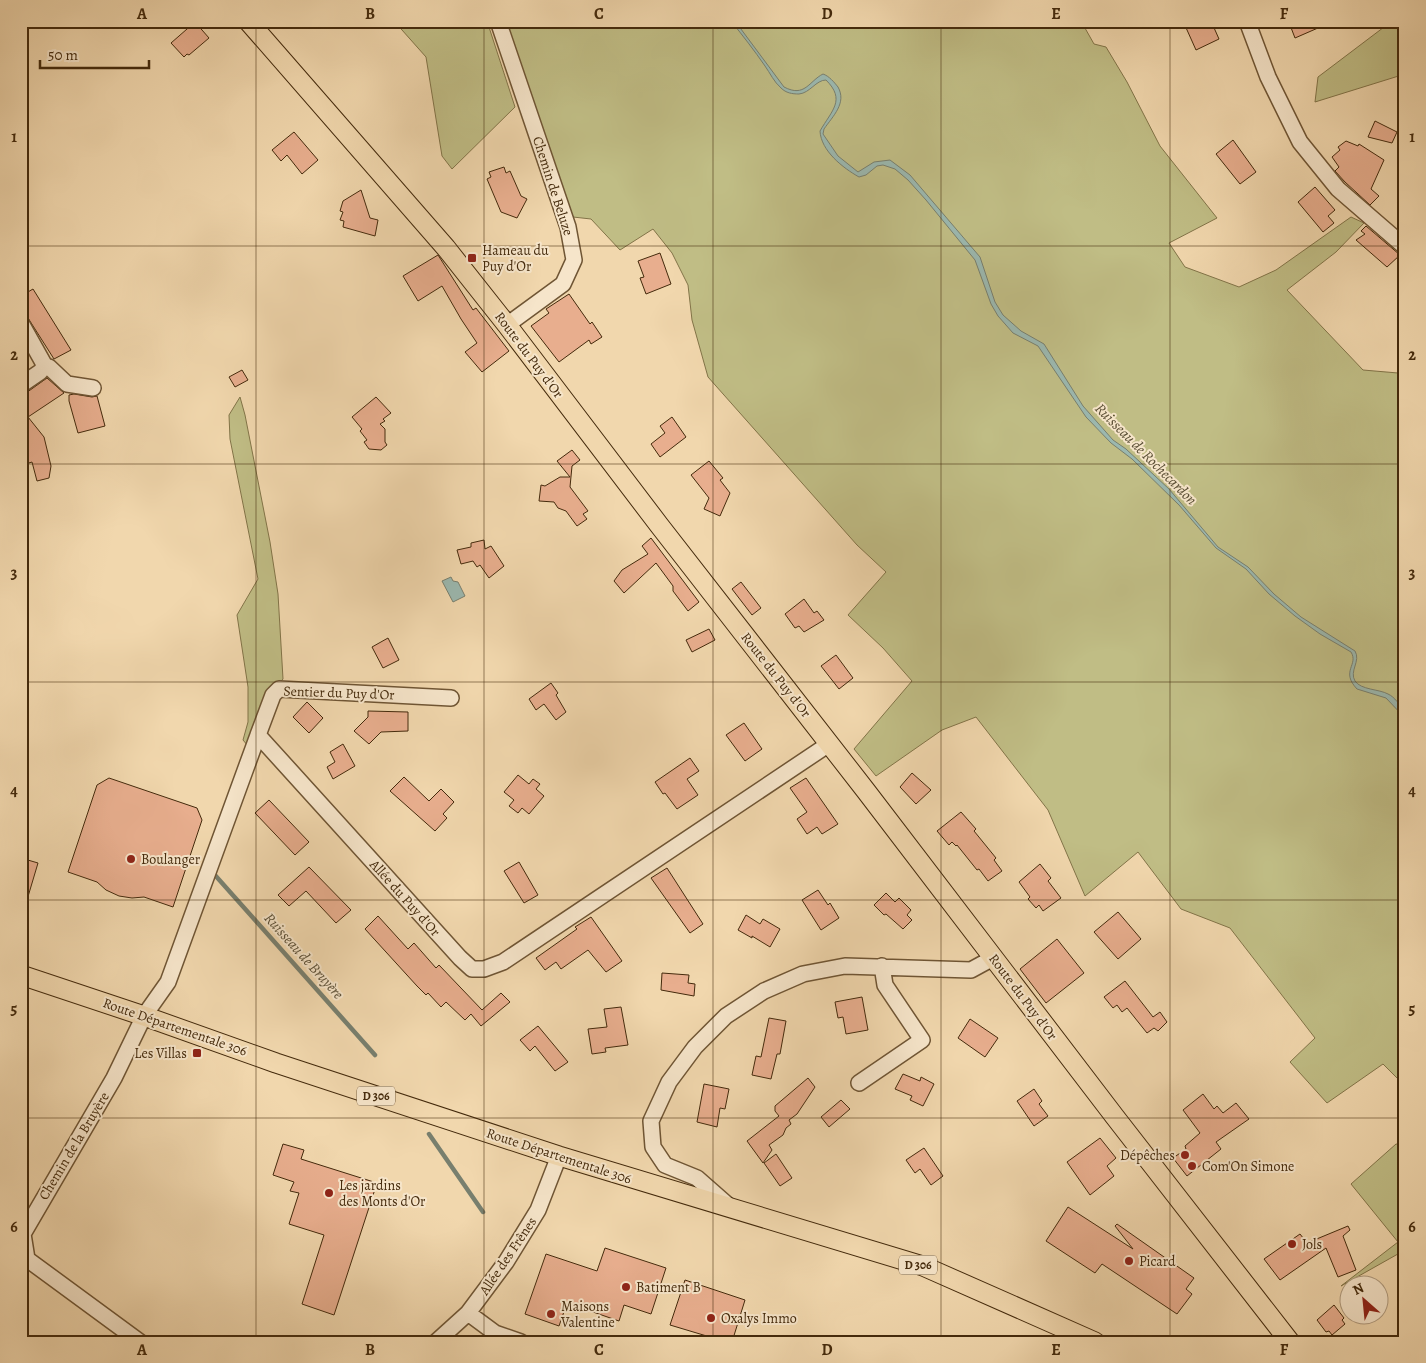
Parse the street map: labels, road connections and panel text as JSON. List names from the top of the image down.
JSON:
{
  "streets": {
    "main road": ["Route du Puy d'Or", "Route Départementale 306", "D 306"],
    "street": [
      "Chemin de Beluze",
      "Sentier du Puy d'Or",
      "Allée du Puy d'Or",
      "Chemin de la Bruyère",
      "Allée des Frênes"
    ]
  },
  "crossings": [
    ["Chemin de Beluze", "Route du Puy d'Or"],
    ["Route du Puy d'Or", "Allée du Puy d'Or"],
    ["Sentier du Puy d'Or", "Allée du Puy d'Or"],
    ["Route Départementale 306", "Chemin de la Bruyère"],
    ["Route Départementale 306", "Allée des Frênes"]
  ],
  "water": ["Ruisseau de Rochecardon", "Ruisseau de Bruyère"],
  "places": {
    "transit": ["Hameau du Puy d'Or", "Les Villas"],
    "other": [
      "Boulanger",
      "Dépêches",
      "Com'On Simone",
      "Les jardins des Monts d'Or",
      "Jols",
      "Picard",
      "Batiment B",
      "Maisons Valentine",
      "Oxalys Immo"
    ]
  },
  "scale_bar": "50 m",
  "north": "top left",
  "grid": {
    "columns": [
      "A",
      "B",
      "C",
      "D",
      "E",
      "F"
    ],
    "rows": [
      "1",
      "2",
      "3",
      "4",
      "5",
      "6"
    ]
  }
}
